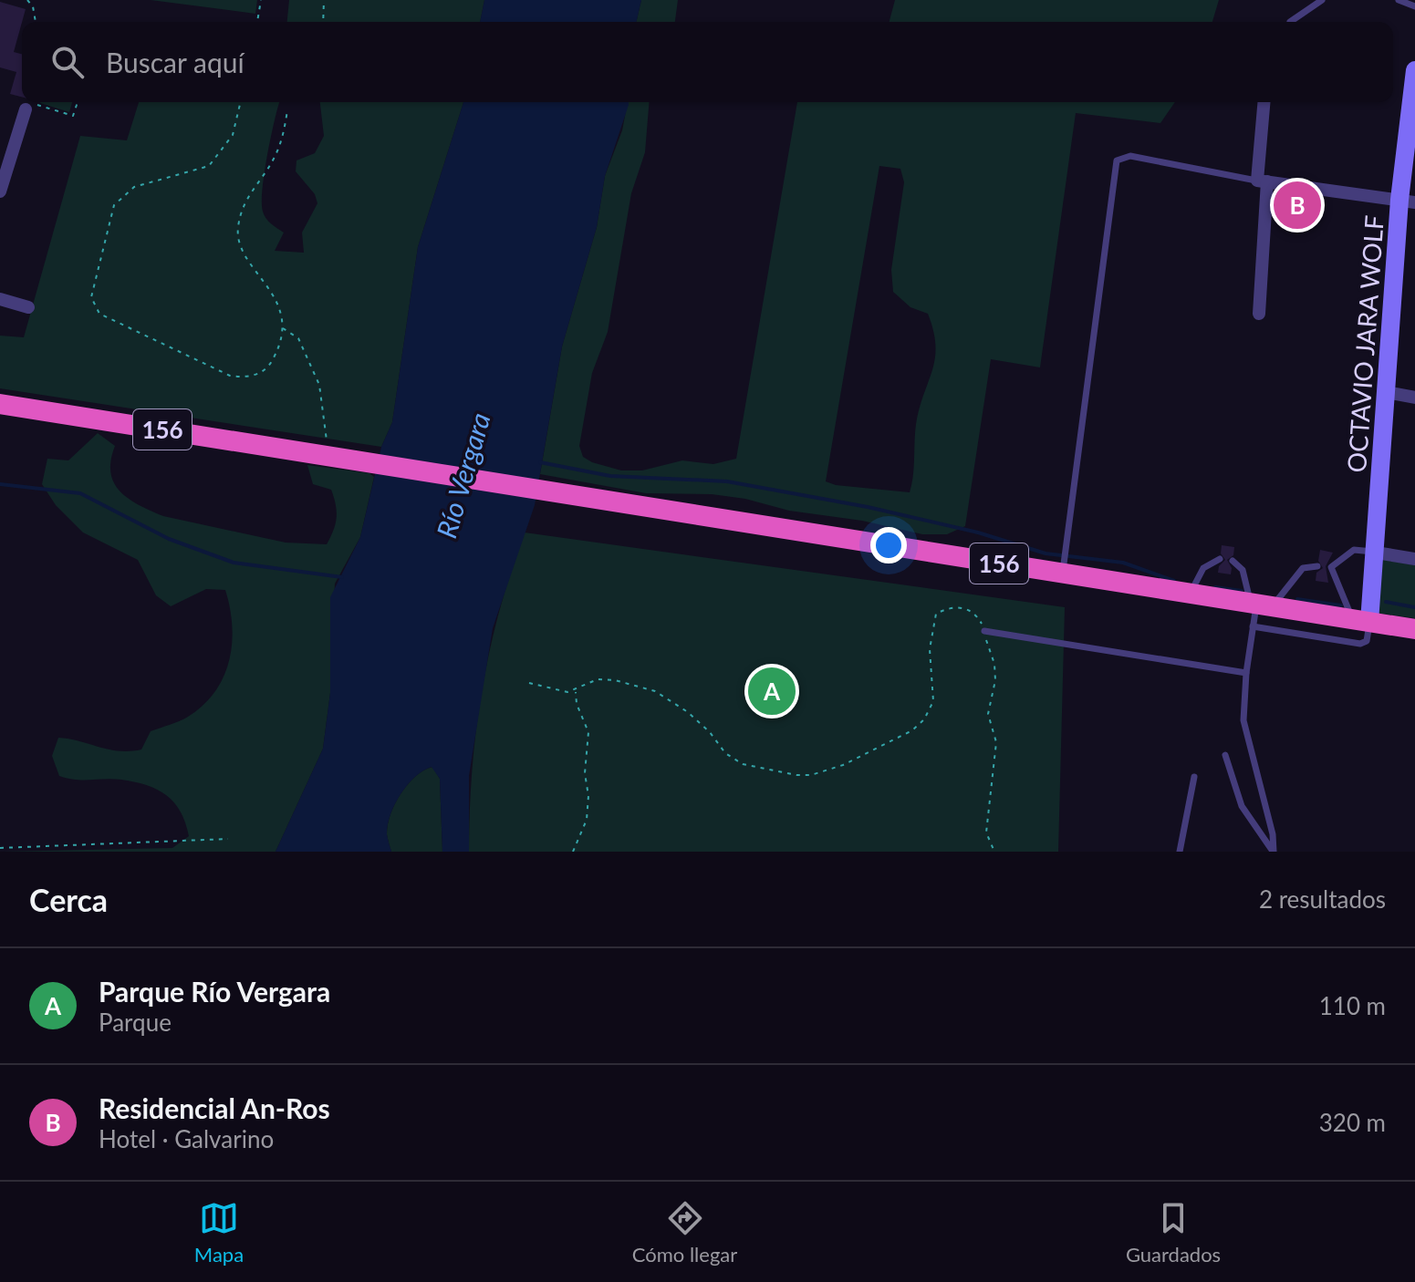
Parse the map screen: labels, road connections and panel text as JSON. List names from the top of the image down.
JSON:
{
  "streets": {
    "highway": ["156"],
    "main road": ["OCTAVIO JARA WOLF"]
  },
  "crossings": [
    ["OCTAVIO JARA WOLF", "156"]
  ],
  "water": ["Río Vergara"],
  "page": {
    "search": "Buscar aquí",
    "pins": ["B", "A"],
    "heading": ["Cerca", "2 resultados"],
    "list": [
      {
        "mark": "A",
        "name": "Parque Río Vergara",
        "note": "Parque",
        "value": "110 m"
      },
      {
        "mark": "B",
        "name": "Residencial An-Ros",
        "note": "Hotel · Galvarino",
        "value": "320 m"
      }
    ],
    "nav": ["Mapa", "Cómo llegar", "Guardados"]
  }
}
